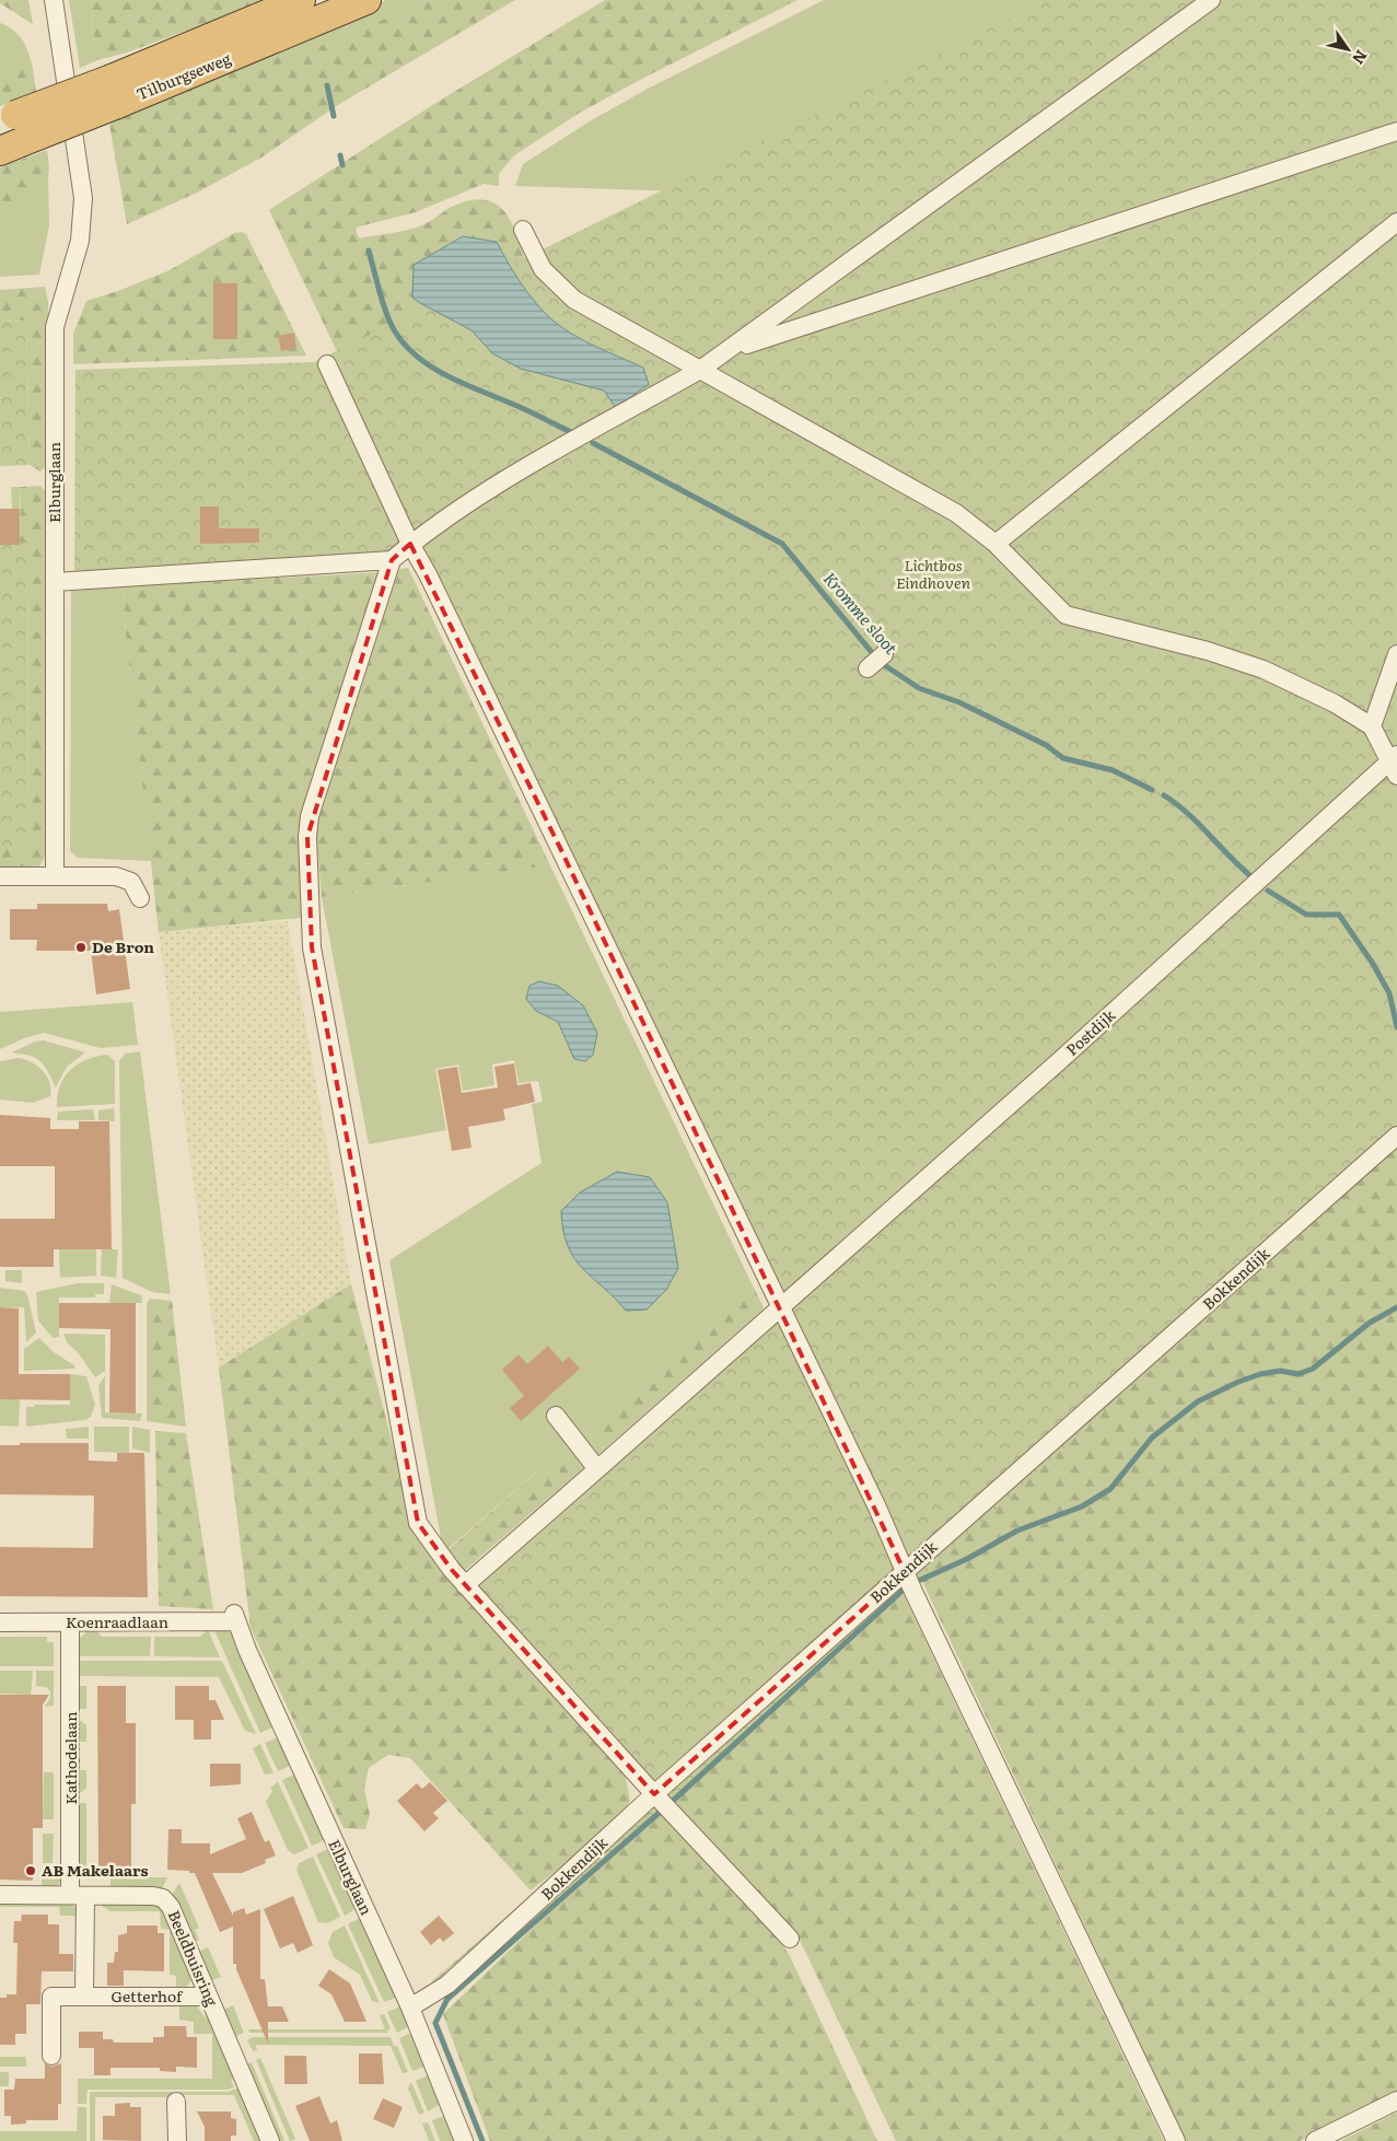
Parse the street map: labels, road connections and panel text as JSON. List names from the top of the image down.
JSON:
{
  "streets": {
    "highway": ["Tilburgseweg"],
    "street": [
      "Elburglaan",
      "Postdijk",
      "Bokkendijk",
      "Koenraadlaan",
      "Kathodelaan",
      "Beeldbuisring",
      "Getterhof"
    ]
  },
  "crossings": [
    ["Elburglaan", "Bokkendijk"],
    ["Elburglaan", "Koenraadlaan"],
    ["Koenraadlaan", "Kathodelaan"],
    ["Kathodelaan", "Beeldbuisring"],
    ["Beeldbuisring", "Getterhof"]
  ],
  "water": ["Kromme sloot"],
  "parks": ["Lichtbos Eindhoven"],
  "places": ["De Bron", "AB Makelaars"],
  "north": "bottom right"
}
